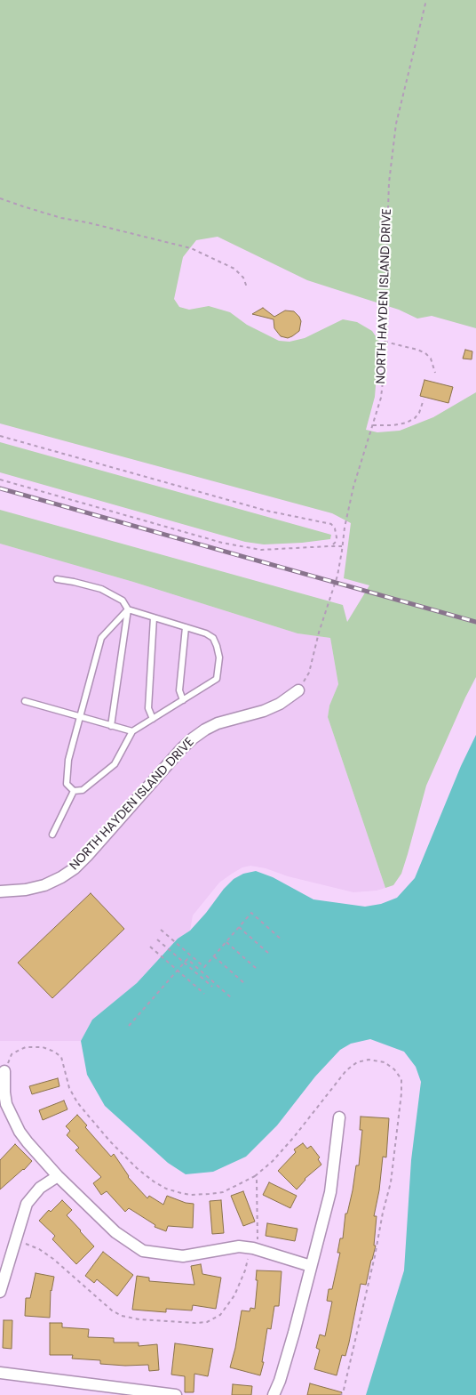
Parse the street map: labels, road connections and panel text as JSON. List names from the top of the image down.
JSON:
{
  "streets": {
    "street": ["NORTH HAYDEN ISLAND DRIVE"]
  }
}
